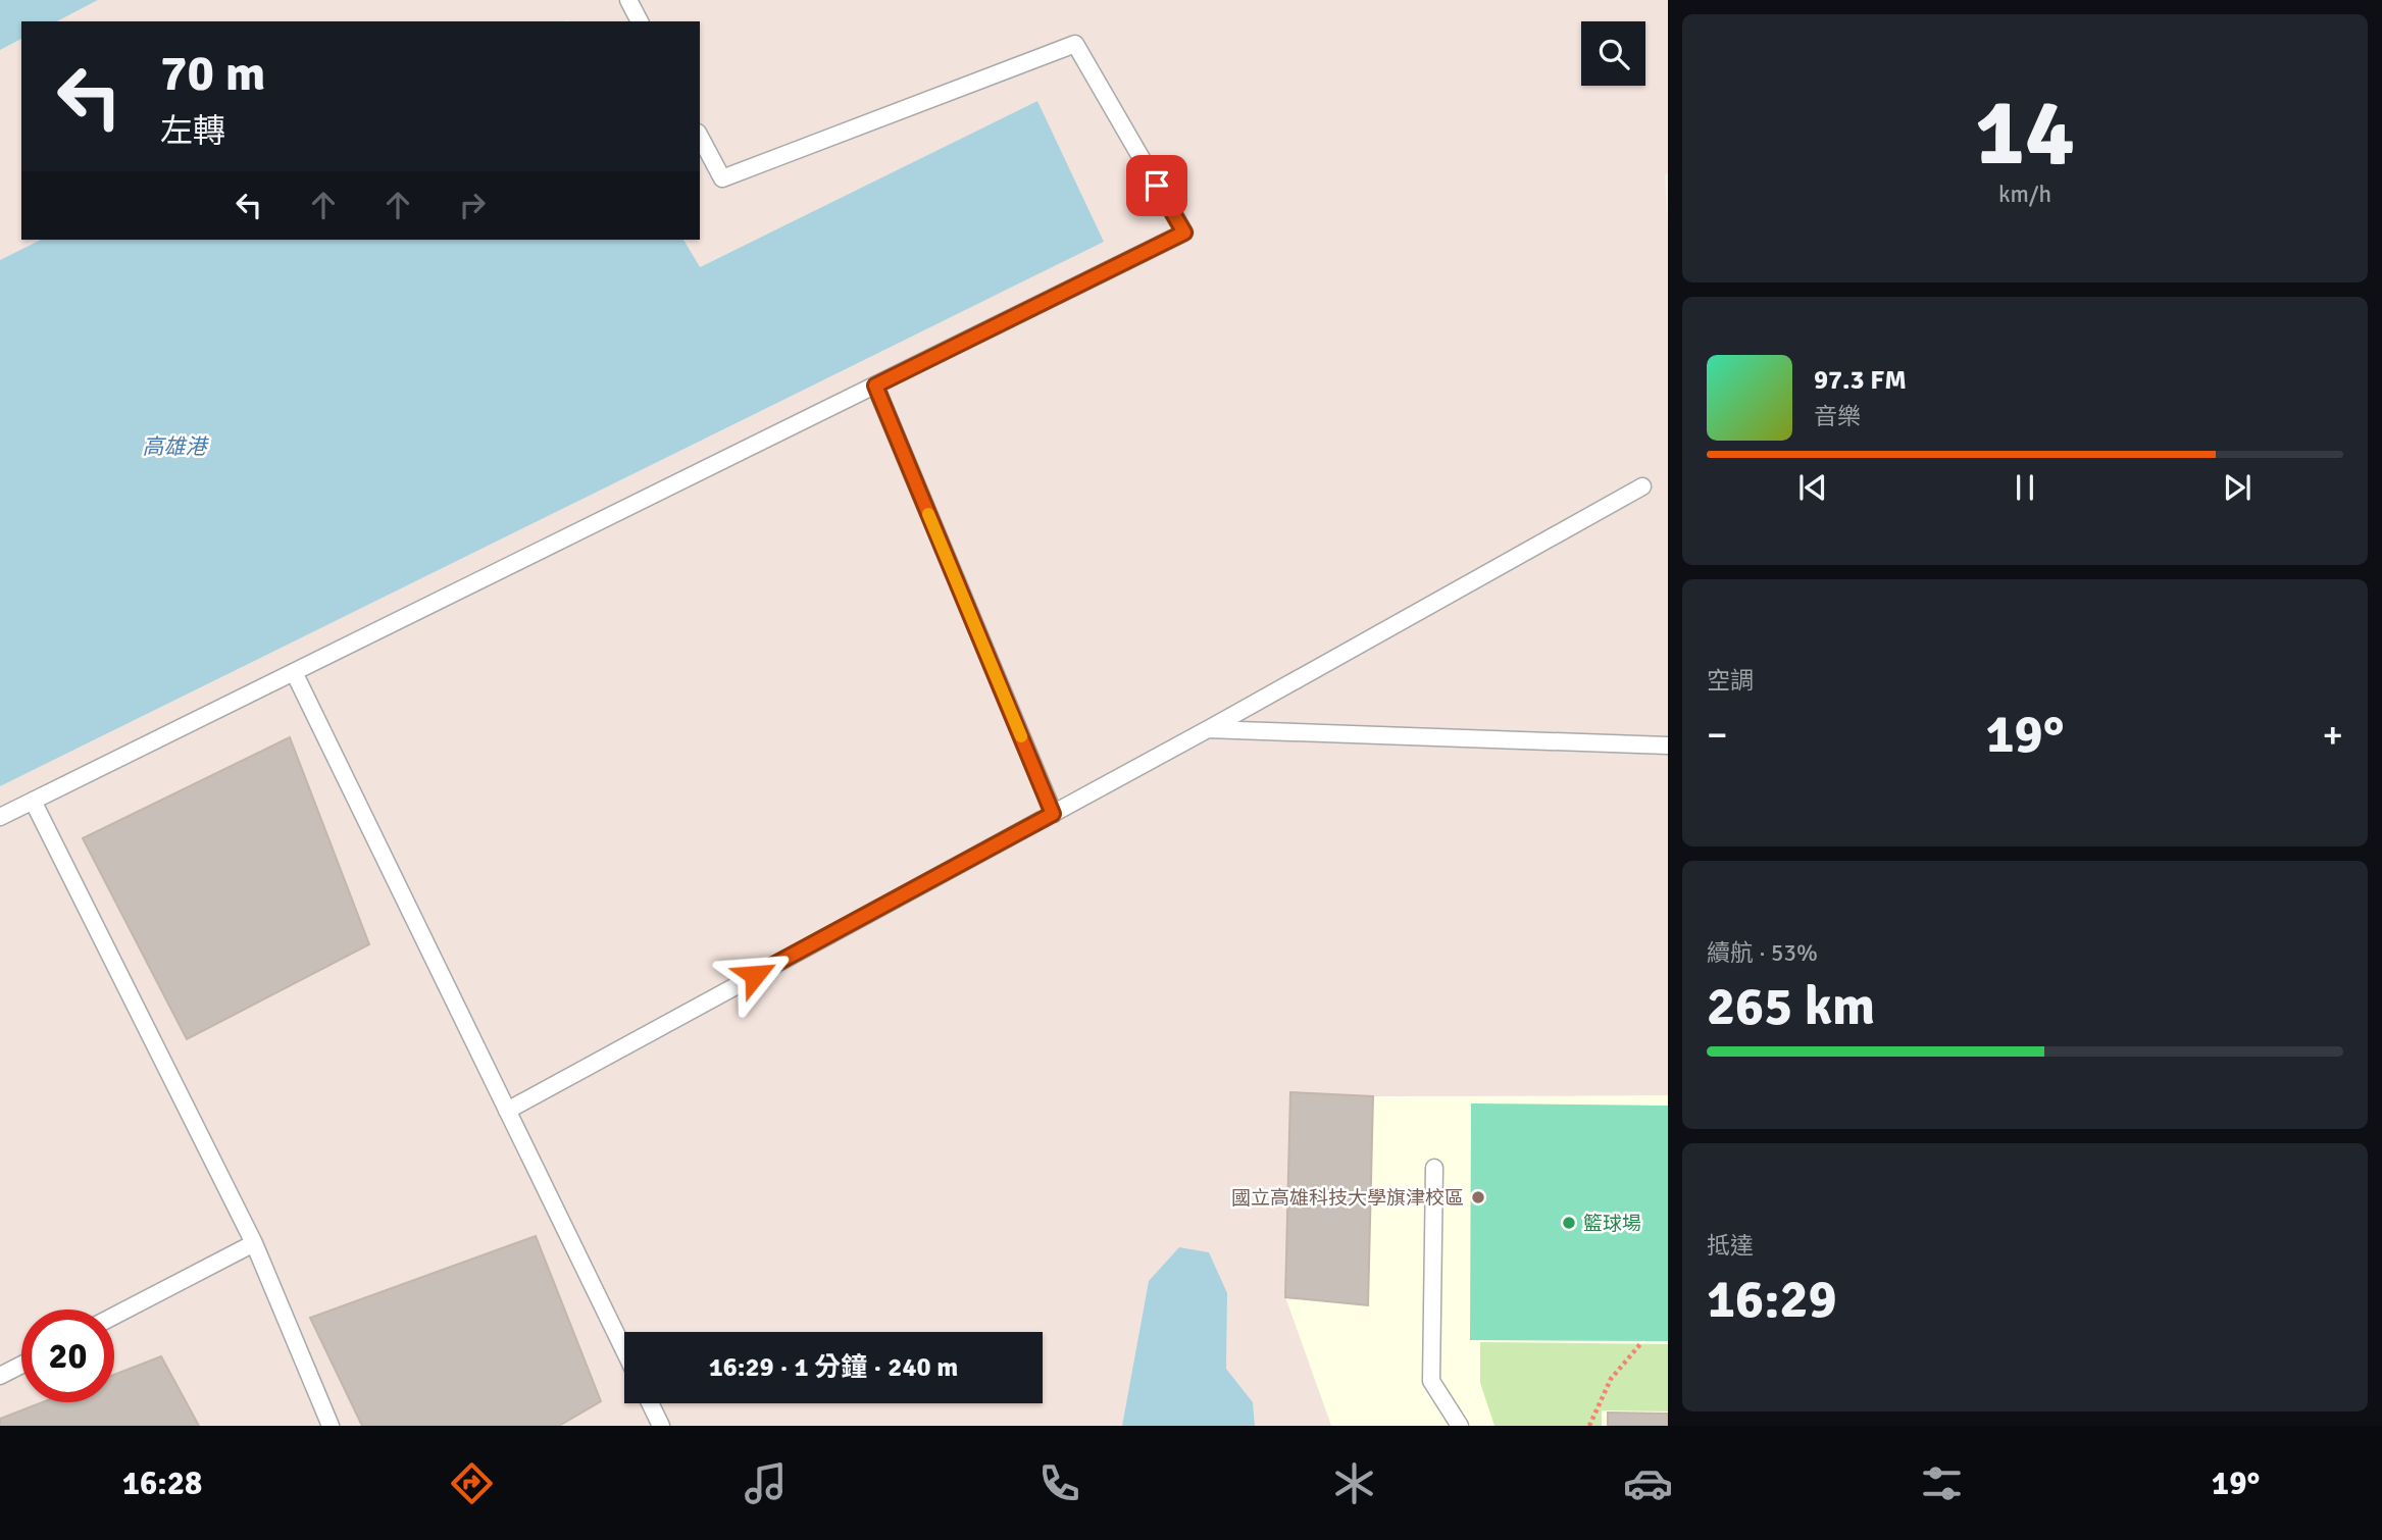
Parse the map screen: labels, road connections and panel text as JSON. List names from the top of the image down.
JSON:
{
  "water": ["高雄港"],
  "places": ["國立高雄科技大學旗津校區", "籃球場"],
  "page": {
    "tile": [
      ["14", "km/h"],
      "空調",
      ["續航 · 53%", "265 km"],
      ["抵達", "16:29"]
    ],
    "turn": ["70 m", "左轉"],
    "song": ["97.3 FM", "音樂"],
    "heat": ["−", "19°", "+"],
    "limit": "20",
    "trip": "16:29 · 1 分鐘 · 240 m",
    "tabs": ["16:28", "19°"]
  }
}
